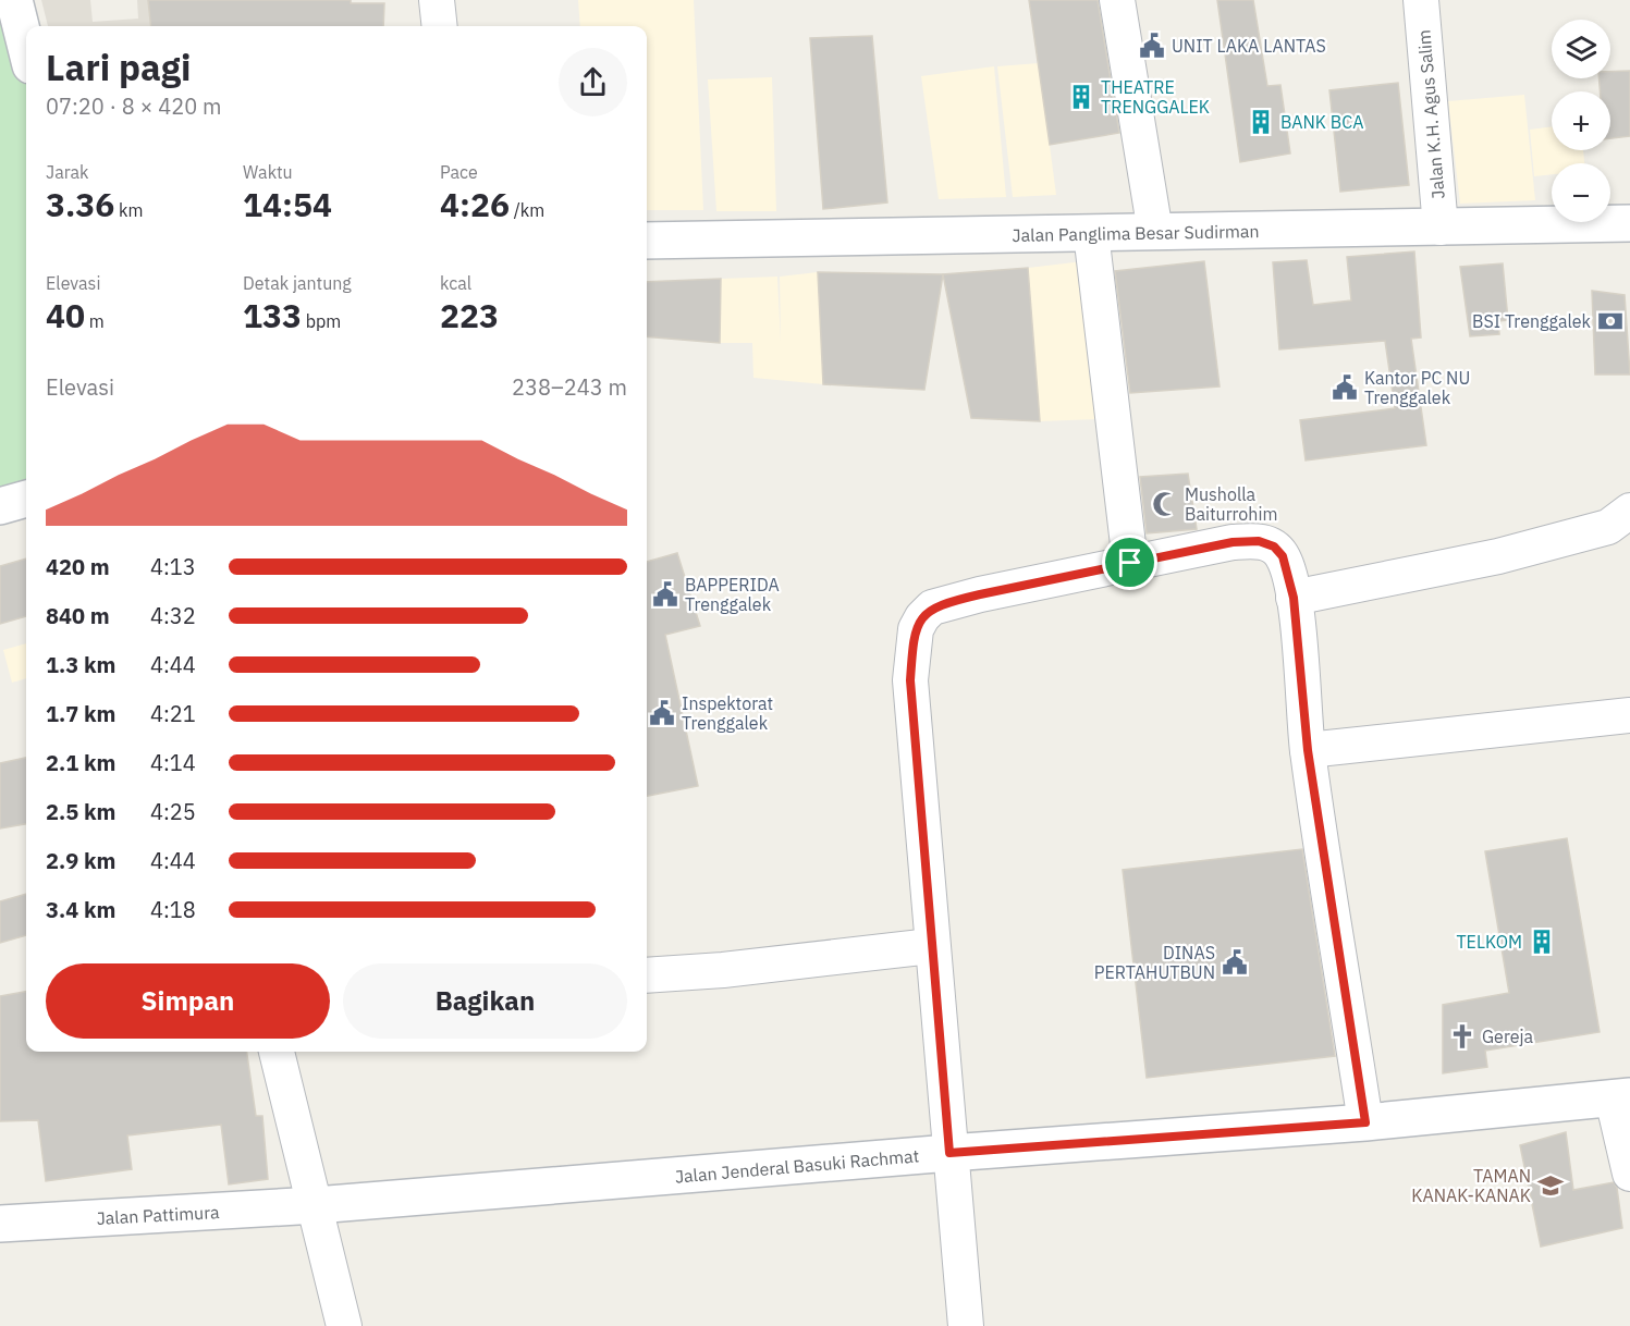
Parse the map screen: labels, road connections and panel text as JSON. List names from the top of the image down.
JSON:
{
  "streets": {
    "street": [
      "Jalan K.H. Agus Salim",
      "Jalan Panglima Besar Sudirman",
      "Jalan Jenderal Basuki Rachmat",
      "Jalan Pattimura"
    ]
  },
  "crossings": [
    ["Jalan K.H. Agus Salim", "Jalan Panglima Besar Sudirman"],
    ["Jalan Jenderal Basuki Rachmat", "Jalan Pattimura"]
  ],
  "places": {
    "public building": [
      "UNIT LAKA LANTAS",
      "Kantor PC NU Trenggalek",
      "BAPPERIDA Trenggalek",
      "Inspektorat Trenggalek",
      "DINAS PERTAHUTBUN"
    ],
    "building": ["THEATRE TRENGGALEK", "BANK BCA", "TELKOM"],
    "bank": ["BSI Trenggalek"],
    "mosque": ["Musholla Baiturrohim"],
    "church": ["Gereja"],
    "school or university": ["TAMAN KANAK-KANAK"]
  },
  "page": {
    "map_buttons": ["+", "−"],
    "heading": ["Lari pagi", "07:20 · 8 × 420 m"],
    "stats": [
      ["Jarak", "3.36 km"],
      ["Waktu", "14:54"],
      ["Pace", "4:26 /km"],
      ["Elevasi", "40 m"],
      ["Detak jantung", "133 bpm"],
      ["kcal", "223"]
    ],
    "chart": ["Elevasi", "238–243 m"],
    "list": [
      {
        "name": "420 m",
        "note": "4:13"
      },
      {
        "name": "840 m",
        "note": "4:32"
      },
      {
        "name": "1.3 km",
        "note": "4:44"
      },
      {
        "name": "1.7 km",
        "note": "4:21"
      },
      {
        "name": "2.1 km",
        "note": "4:14"
      },
      {
        "name": "2.5 km",
        "note": "4:25"
      },
      {
        "name": "2.9 km",
        "note": "4:44"
      },
      {
        "name": "3.4 km",
        "note": "4:18"
      }
    ],
    "buttons": ["Simpan", "Bagikan"]
  }
}
